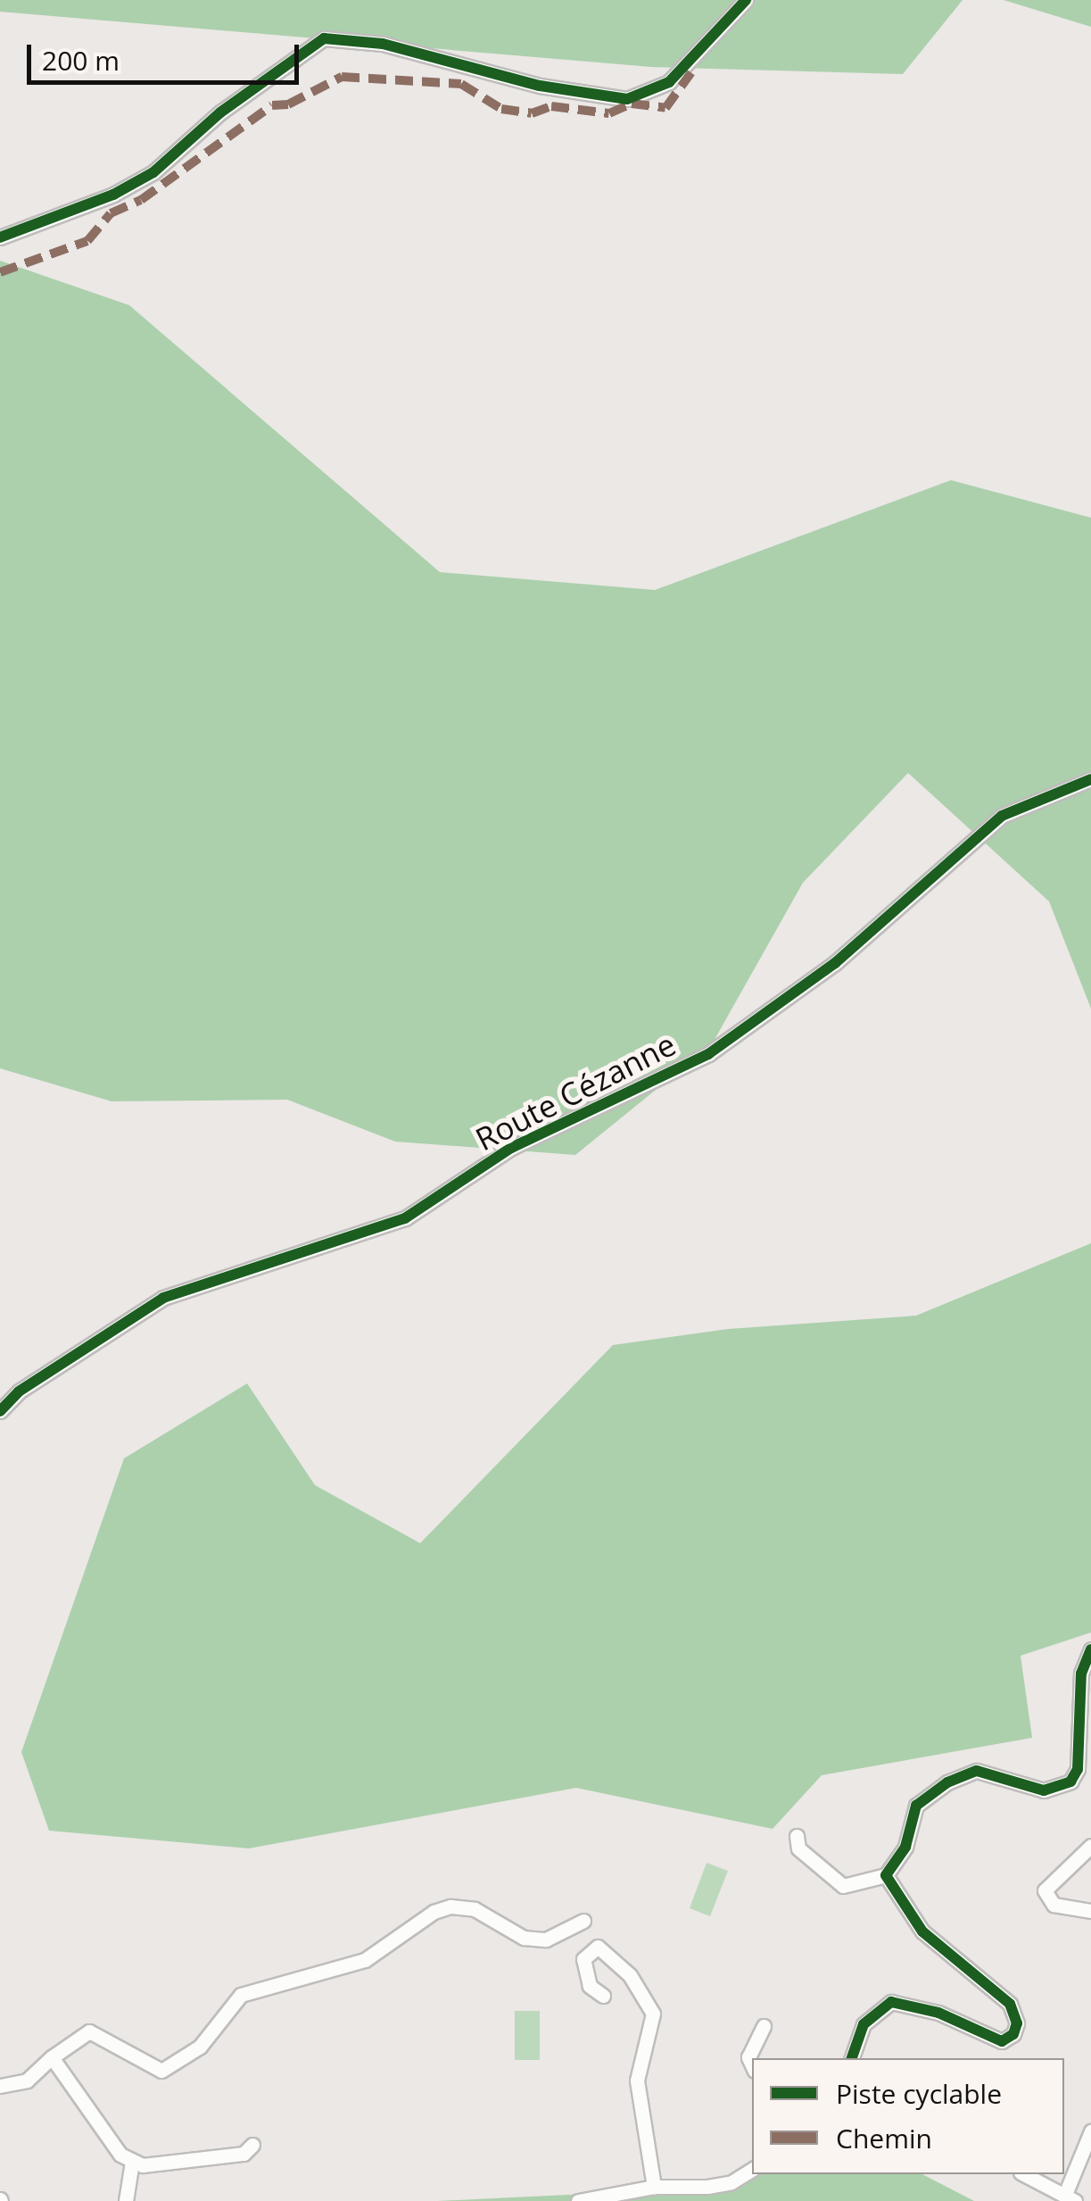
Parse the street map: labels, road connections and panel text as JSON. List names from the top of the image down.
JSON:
{
  "streets": {
    "street": ["Route Cézanne"]
  },
  "legend": ["Piste cyclable", "Chemin"],
  "scale_bar": "200 m"
}
